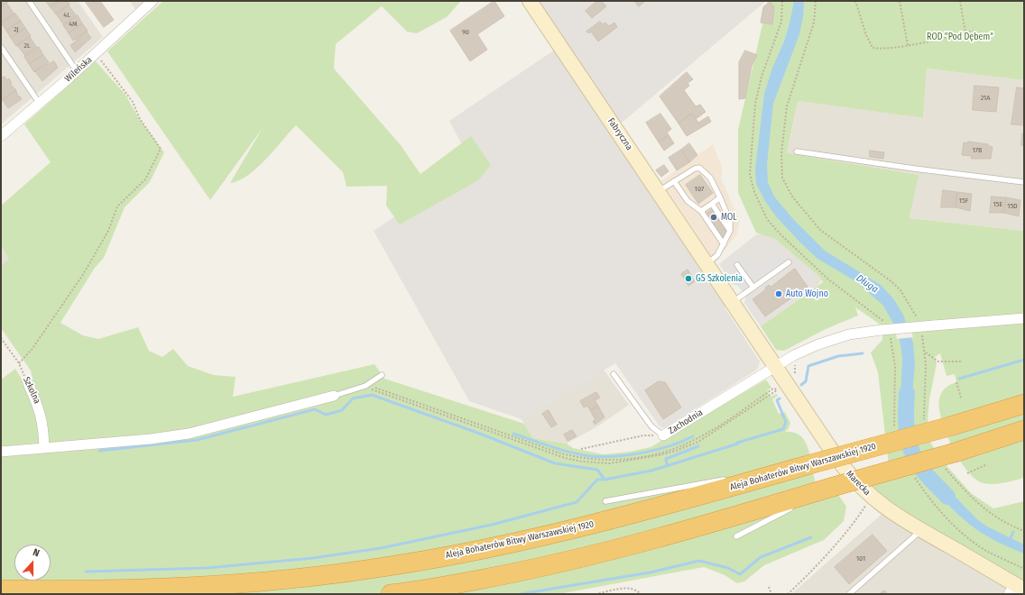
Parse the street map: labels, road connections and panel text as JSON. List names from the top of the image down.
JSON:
{
  "streets": {
    "highway": ["Aleja Bohaterów Bitwy Warszawskiej 1920"],
    "street": [
      "Wileńska",
      "Fabryczna",
      "Szkolna",
      "Zachodnia",
      "Marecka"
    ]
  },
  "crossings": [
    ["Fabryczna", "Marecka"],
    ["Zachodnia", "Marecka"]
  ],
  "water": ["Długa"],
  "parks": ["ROD \"Pod Dębem\""],
  "places": ["MOL", "GS Szkolenia", "Auto Wojno"],
  "house_numbers": [
    "4L",
    "4M",
    "2J",
    "90",
    "2L",
    "21A",
    "17B",
    "107",
    "15F",
    "15E",
    "15D",
    "101"
  ],
  "north": "top"
}
